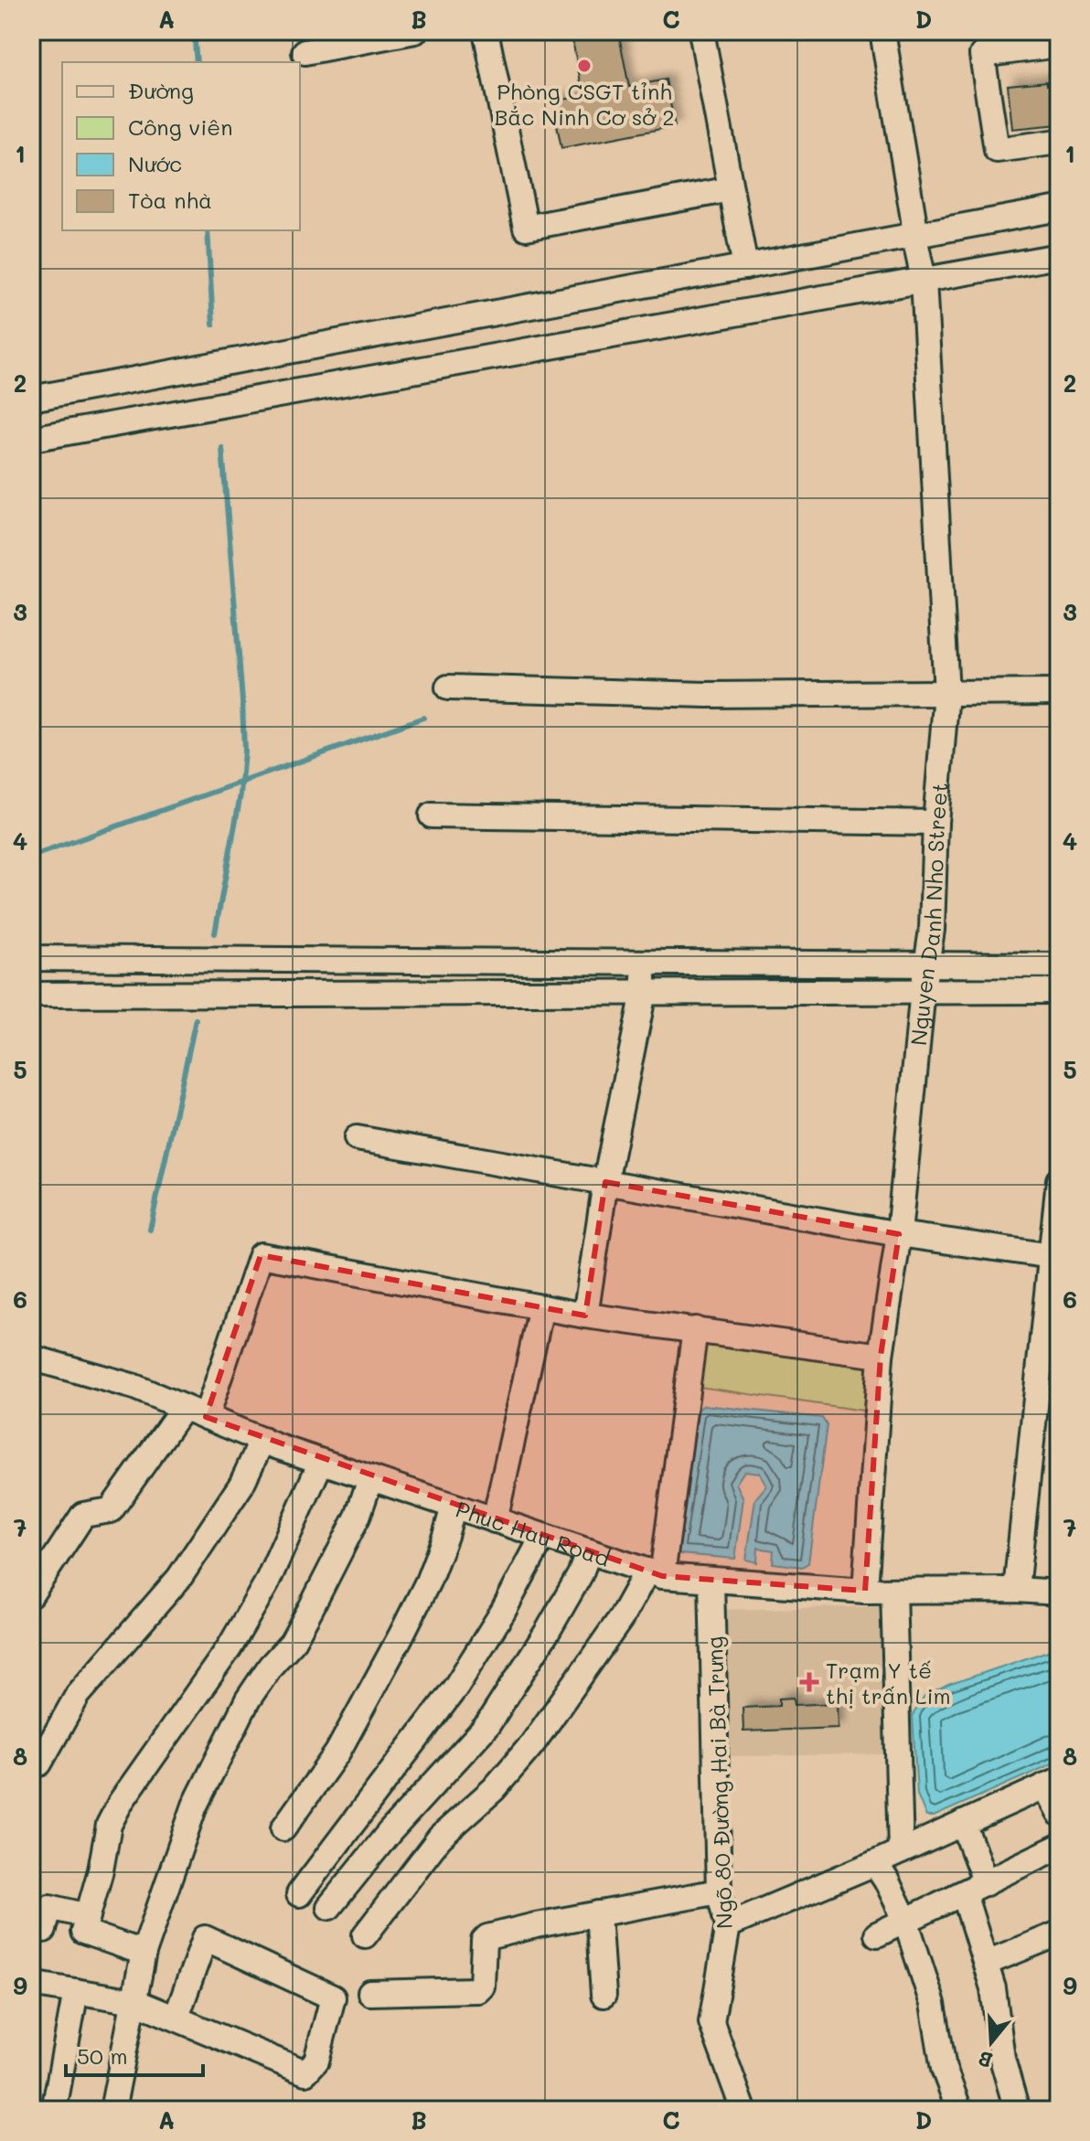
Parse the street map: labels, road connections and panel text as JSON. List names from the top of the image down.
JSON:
{
  "streets": {
    "street": ["Nguyen Danh Nho Street", "Phuc Hau Road", "Ngõ 80 Đường Hai Bà Trưng"]
  },
  "crossings": [
    ["Nguyen Danh Nho Street", "Phuc Hau Road"],
    ["Phuc Hau Road", "Ngõ 80 Đường Hai Bà Trưng"]
  ],
  "places": {
    "other": ["Phòng CSGT tỉnh Bắc Ninh Cơ sở 2"],
    "health": ["Trạm Y tế thị trấn Lim"]
  },
  "legend": [
    "Đường",
    "Công viên",
    "Nước",
    "Tòa nhà"
  ],
  "scale_bar": "50 m",
  "north": "bottom",
  "grid": {
    "columns": [
      "A",
      "B",
      "C",
      "D"
    ],
    "rows": [
      "1",
      "2",
      "3",
      "4",
      "5",
      "6",
      "7",
      "8",
      "9"
    ]
  }
}
